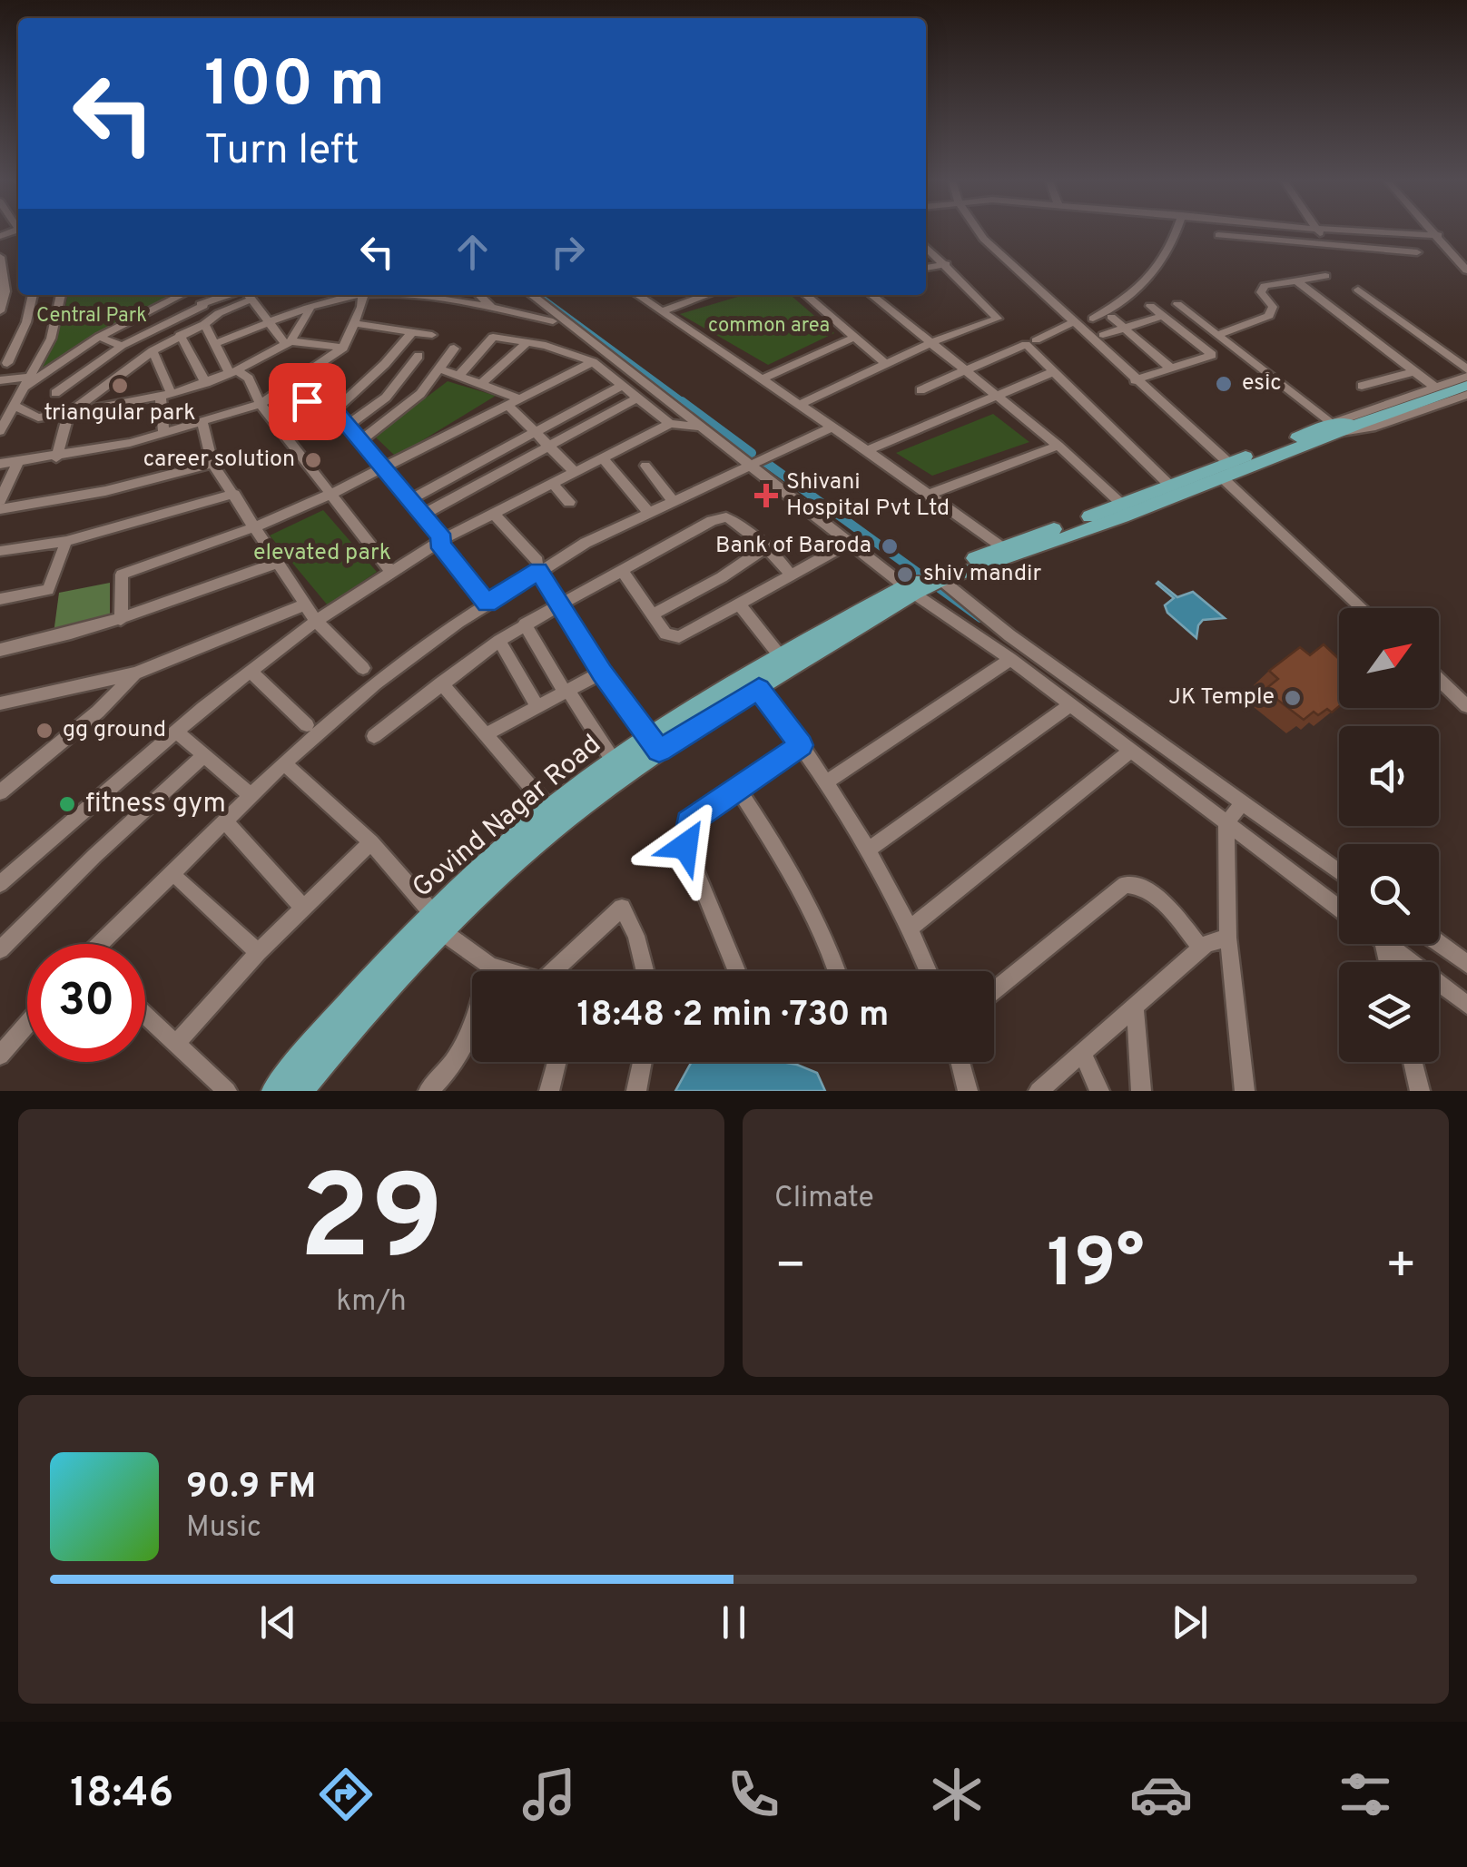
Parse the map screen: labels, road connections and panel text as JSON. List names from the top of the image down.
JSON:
{
  "streets": {
    "main road": ["Govind Nagar Road"]
  },
  "parks": ["Central Park", "common area", "elevated park"],
  "places": {
    "other": [
      "esic",
      "triangular park",
      "career solution",
      "Bank of Baroda",
      "shiv mandir",
      "JK Temple",
      "gg ground",
      "fitness gym"
    ],
    "health": ["Shivani Hospital Pvt Ltd"]
  },
  "north": "top right",
  "page": {
    "turn": ["100 m", "Turn left"],
    "limit": "30",
    "trip": "18:48 · 2 min · 730 m",
    "tile": [
      ["29", "km/h"],
      "Climate"
    ],
    "heat": ["−", "19°", "+"],
    "song": ["90.9 FM", "Music"],
    "tabs": "18:46"
  }
}
